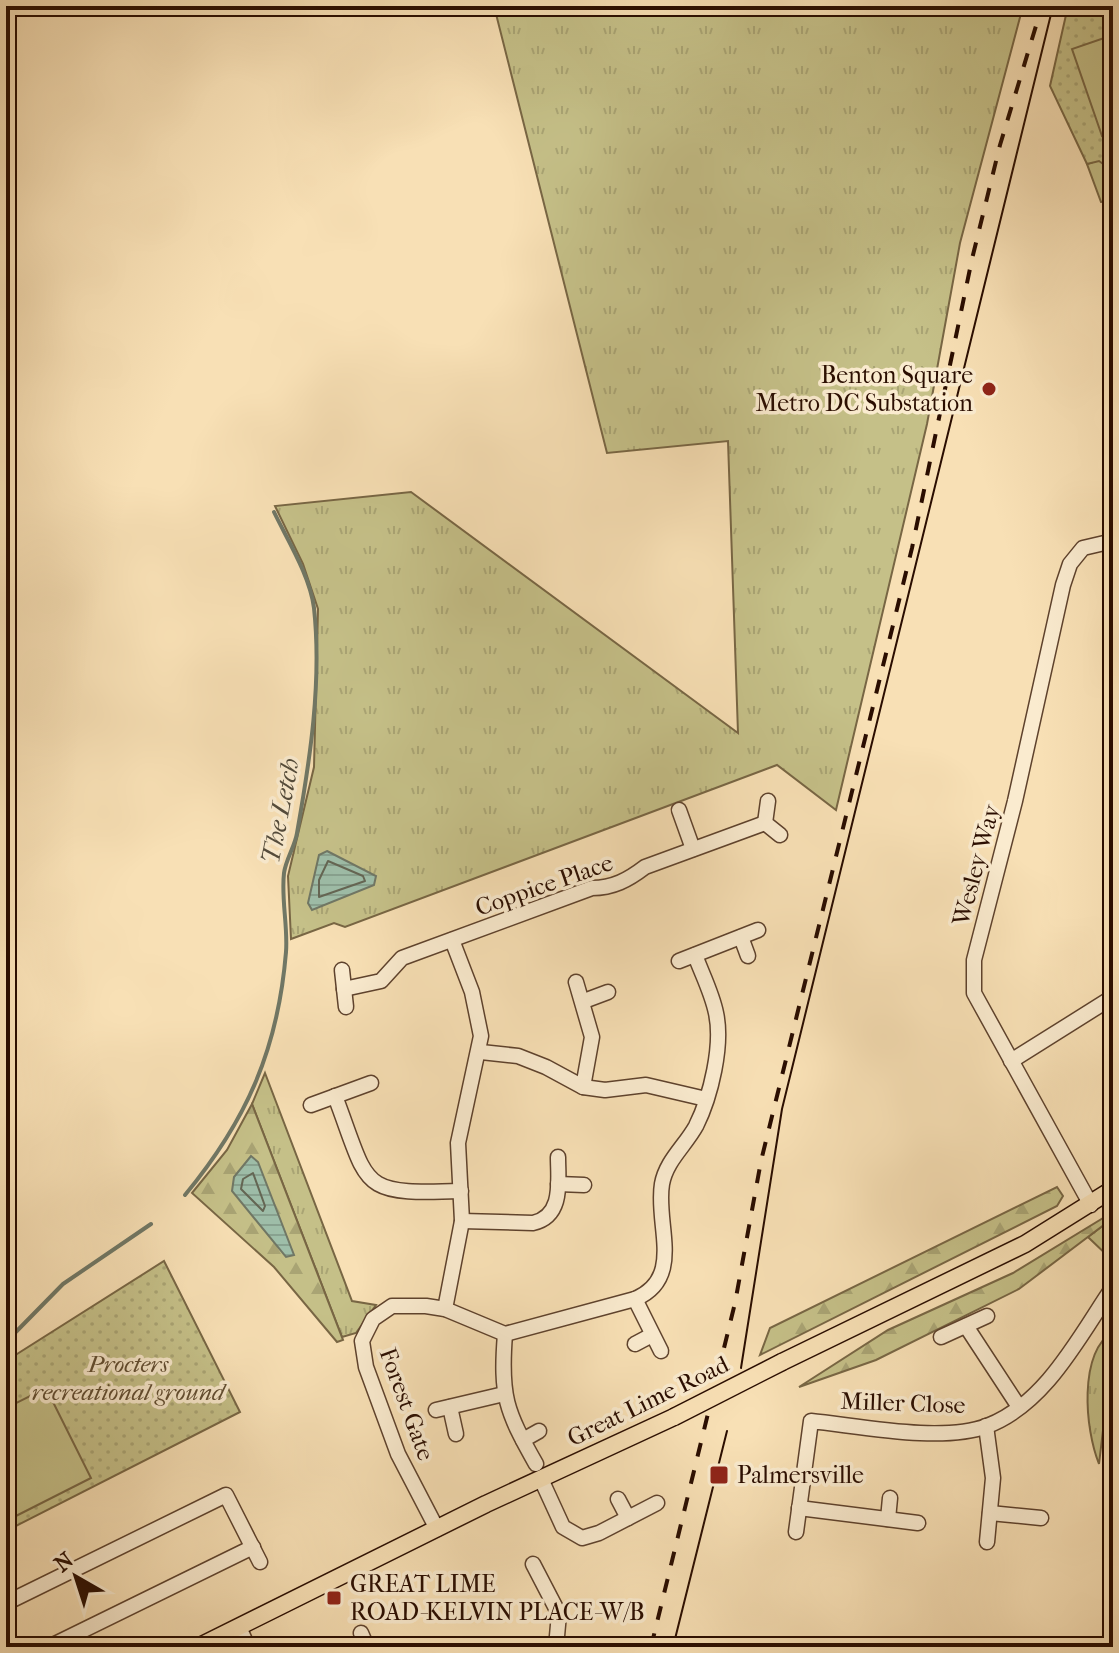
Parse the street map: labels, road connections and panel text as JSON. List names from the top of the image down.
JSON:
{
  "streets": {
    "main road": ["Great Lime Road"],
    "street": [
      "Wesley Way",
      "Coppice Place",
      "Miller Close",
      "Forest Gate"
    ]
  },
  "crossings": [
    ["Wesley Way", "Great Lime Road"],
    ["Great Lime Road", "Forest Gate"]
  ],
  "water": ["The Letch"],
  "parks": ["Procters recreational ground"],
  "places": {
    "other": ["Benton Square Metro DC Substation"],
    "transit": ["Palmersville", "GREAT LIME ROAD-KELVIN PLACE-W/B"]
  },
  "north": "top left"
}
